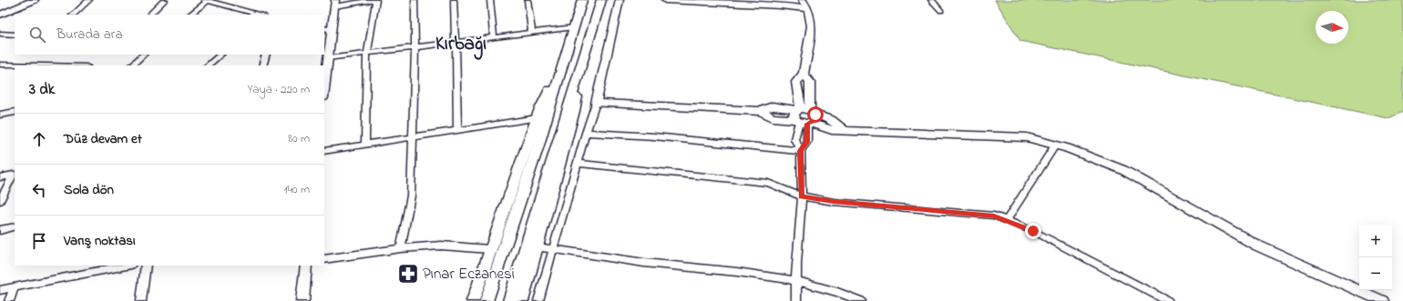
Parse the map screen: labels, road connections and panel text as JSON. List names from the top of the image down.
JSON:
{
  "districts": ["Kırbağı"],
  "places": {
    "pharmacy": ["Pınar Eczanesi"]
  },
  "north": "right",
  "page": {
    "search": "Burada ara",
    "heading": ["3 dk", "Yaya · 220 m"],
    "list": [
      ["Düz devam et", "80 m"],
      ["Sola dön", "140 m"],
      "Varış noktası"
    ],
    "map_buttons": ["+", "−"]
  }
}
